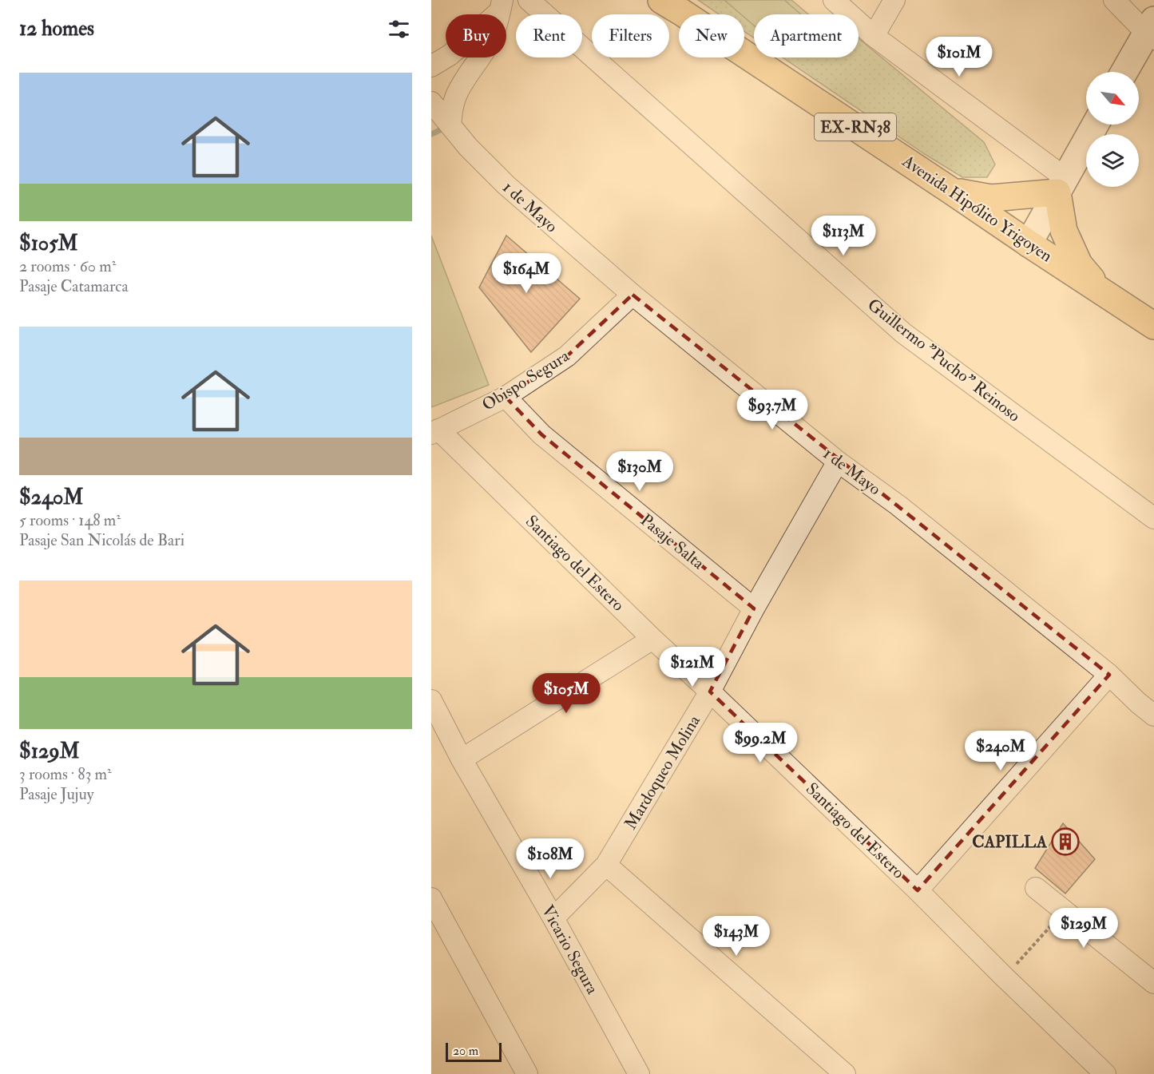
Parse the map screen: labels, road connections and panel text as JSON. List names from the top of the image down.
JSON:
{
  "streets": {
    "main road": ["EX-RN38", "Avenida Hipólito Yrigoyen"],
    "street": [
      "1 de Mayo",
      "Guillermo \"Pucho\" Reinoso",
      "Obispo Segura",
      "Pasaje Salta",
      "Santiago del Estero",
      "Mardoqueo Molina",
      "Vicario Segura"
    ]
  },
  "crossings": [
    ["1 de Mayo", "Obispo Segura"],
    ["1 de Mayo", "Mardoqueo Molina"],
    ["Obispo Segura", "Pasaje Salta"],
    ["Obispo Segura", "Santiago del Estero"],
    ["Pasaje Salta", "Mardoqueo Molina"],
    ["Santiago del Estero", "Mardoqueo Molina"],
    ["Mardoqueo Molina", "Vicario Segura"]
  ],
  "places": {
    "building": ["CAPILLA"]
  },
  "scale_bar": "20 m",
  "north": "bottom right",
  "page": {
    "heading": "12 homes",
    "chip": [
      "Buy",
      "Rent",
      "Filters",
      "New",
      "Apartment"
    ],
    "price": [
      "$101M",
      "$113M",
      "$164M",
      "$93.7M",
      "$130M",
      "$121M",
      "$105M",
      "$99.2M",
      "$240M",
      "$108M",
      "$129M",
      "$143M"
    ],
    "list": [
      {
        "name": "$105M",
        "note": "2 rooms · 60 m² · Pasaje Catamarca"
      },
      {
        "name": "$240M",
        "note": "5 rooms · 148 m² · Pasaje San Nicolás de Bari"
      },
      {
        "name": "$129M",
        "note": "3 rooms · 83 m² · Pasaje Jujuy"
      }
    ],
    "scale": "20 m"
  }
}
